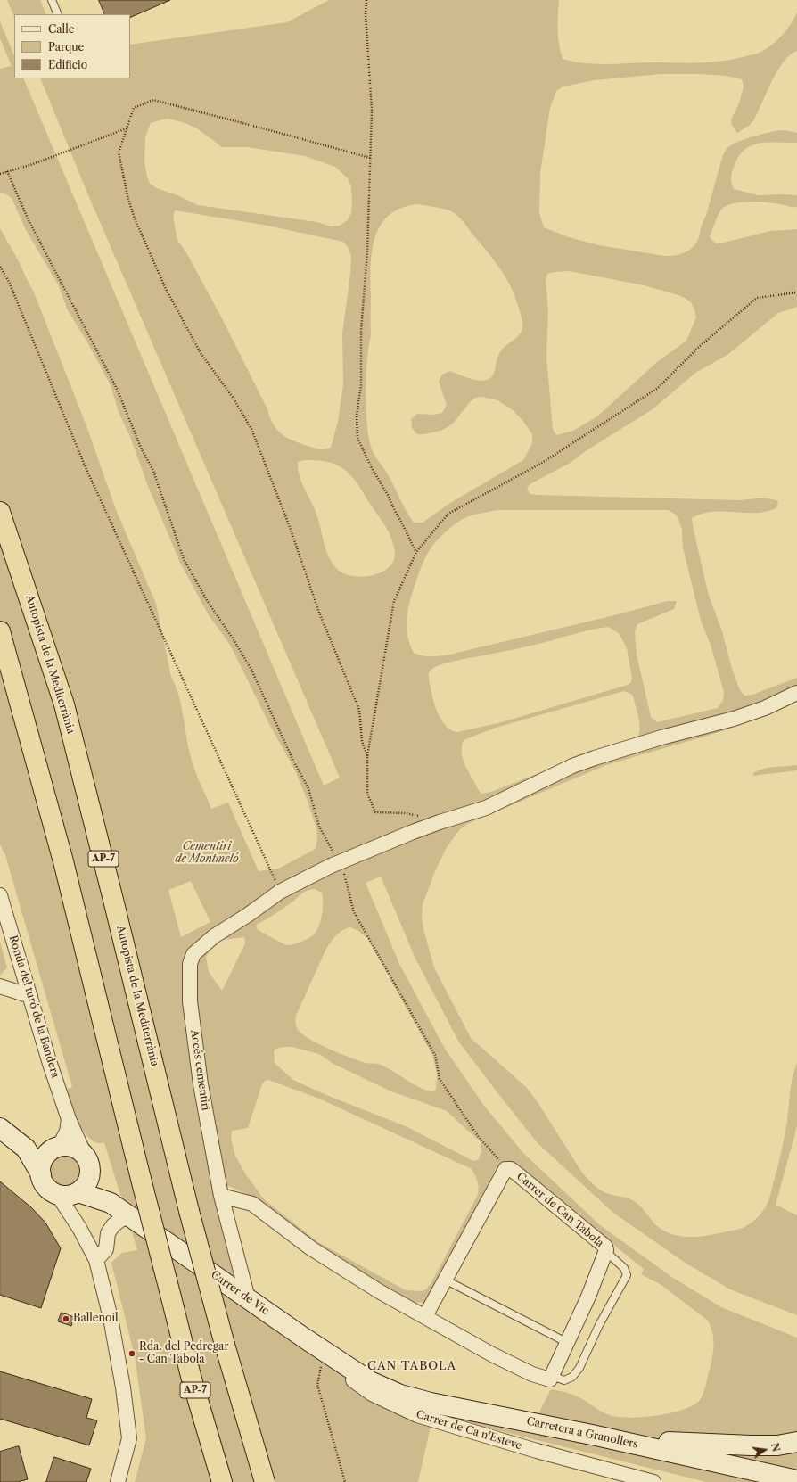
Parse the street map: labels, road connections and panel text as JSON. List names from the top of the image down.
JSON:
{
  "streets": {
    "highway": ["Autopista de la Mediterrània", "AP-7"],
    "street": [
      "Ronda del turó de la Bandera",
      "Accés cementiri",
      "Carrer de Can Tabola",
      "Carrer de Vic",
      "Carrer de Ca n'Esteve",
      "Carretera a Granollers"
    ]
  },
  "crossings": [
    ["Ronda del turó de la Bandera", "Carrer de Vic"],
    ["Accés cementiri", "Carrer de Vic"],
    ["Carrer de Vic", "Carrer de Ca n'Esteve"],
    ["Carrer de Vic", "Carretera a Granollers"]
  ],
  "districts": ["CAN TABOLA"],
  "parks": ["Cementiri de Montmeló"],
  "places": ["Ballenoil", "Rda. del Pedregar - Can Tabola"],
  "legend": ["Calle", "Parque", "Edificio"],
  "north": "right"
}
